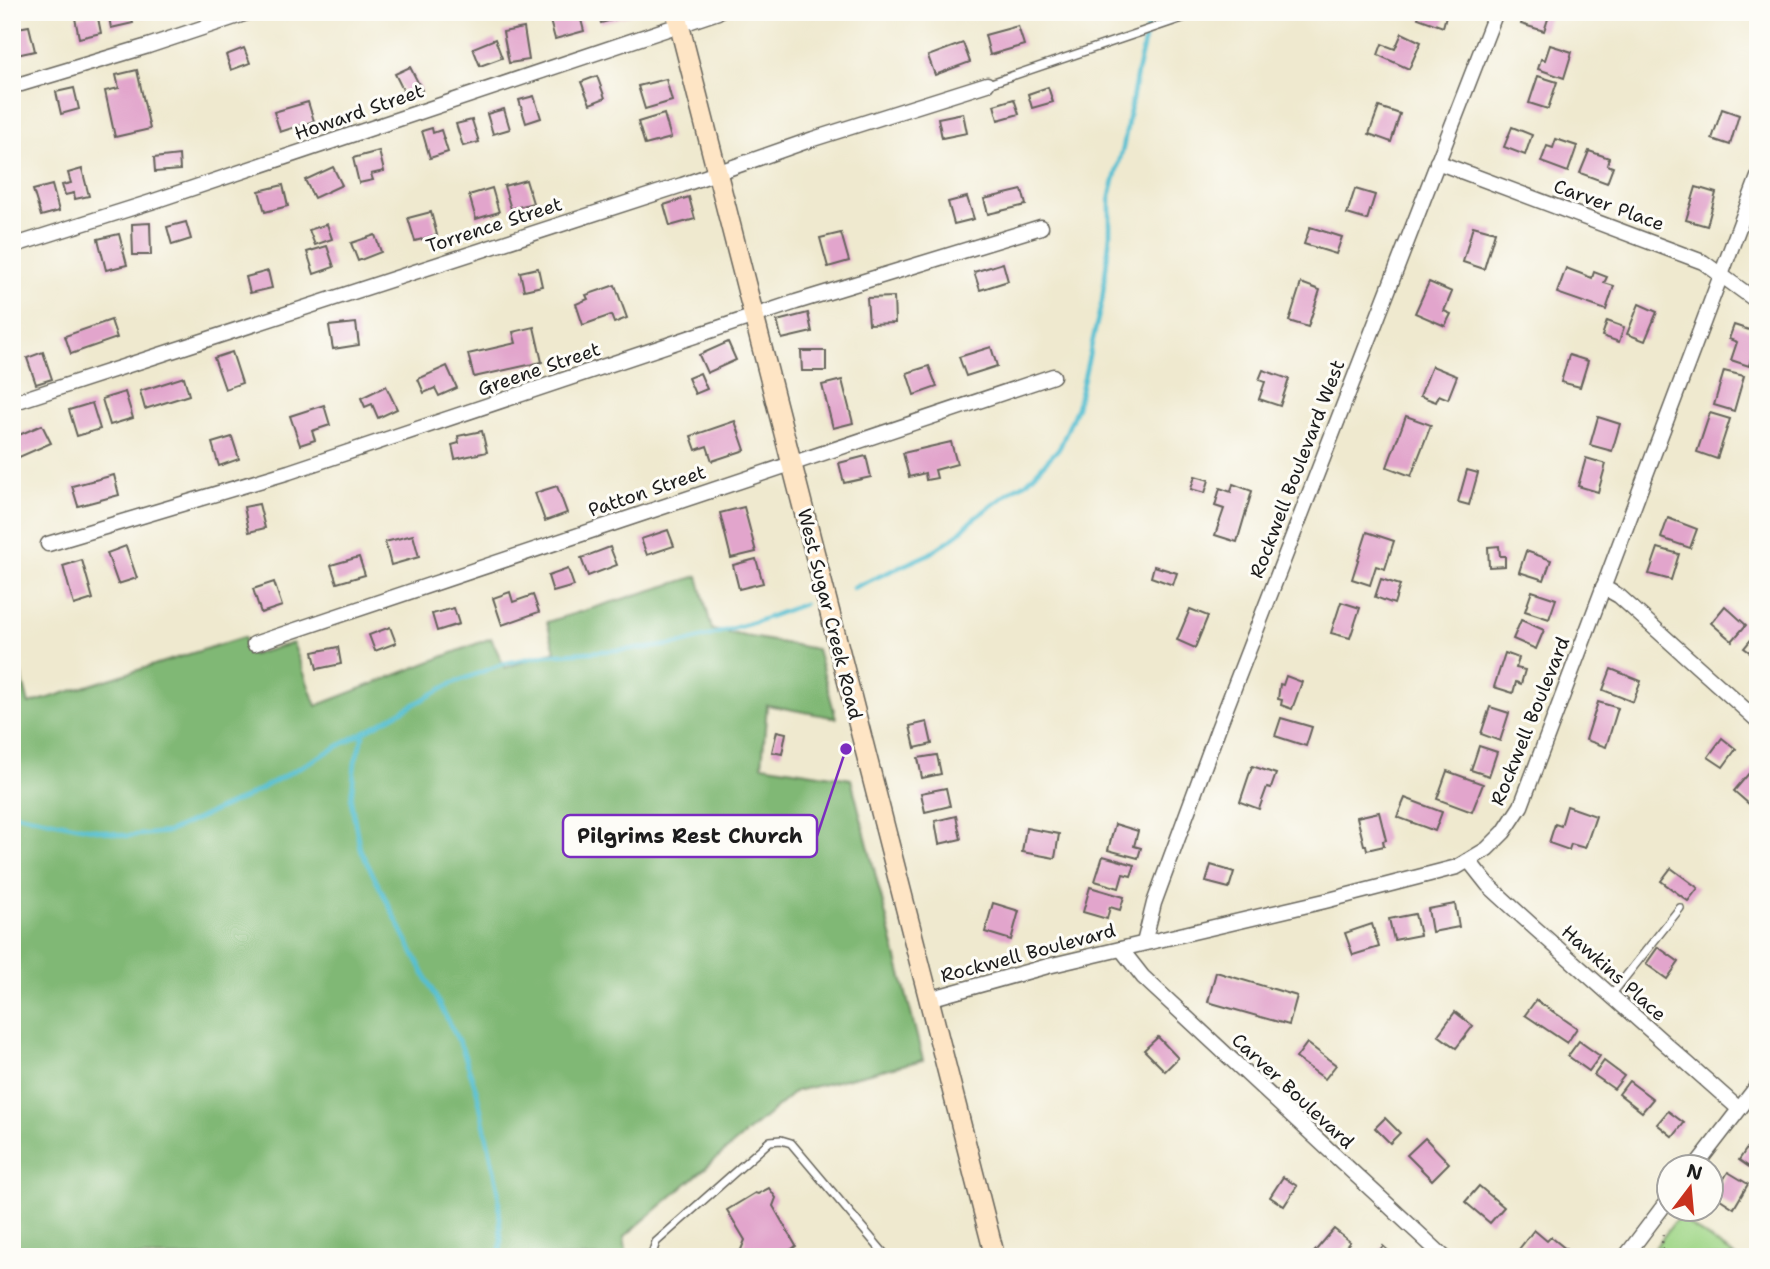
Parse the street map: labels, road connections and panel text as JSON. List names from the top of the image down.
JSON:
{
  "streets": {
    "main road": ["West Sugar Creek Road"],
    "street": [
      "Howard Street",
      "Carver Place",
      "Torrence Street",
      "Greene Street",
      "Rockwell Boulevard West",
      "Patton Street",
      "Rockwell Boulevard",
      "Hawkins Place",
      "Carver Boulevard"
    ]
  },
  "crossings": [
    ["Howard Street", "West Sugar Creek Road"],
    ["Carver Place", "Rockwell Boulevard West"],
    ["Carver Place", "Rockwell Boulevard"],
    ["Torrence Street", "West Sugar Creek Road"],
    ["Greene Street", "West Sugar Creek Road"],
    ["Rockwell Boulevard West", "Rockwell Boulevard"],
    ["Patton Street", "West Sugar Creek Road"],
    ["West Sugar Creek Road", "Rockwell Boulevard"],
    ["Rockwell Boulevard", "Hawkins Place"],
    ["Rockwell Boulevard", "Carver Boulevard"]
  ],
  "places": ["Pilgrims Rest Church"],
  "north": "top"
}
